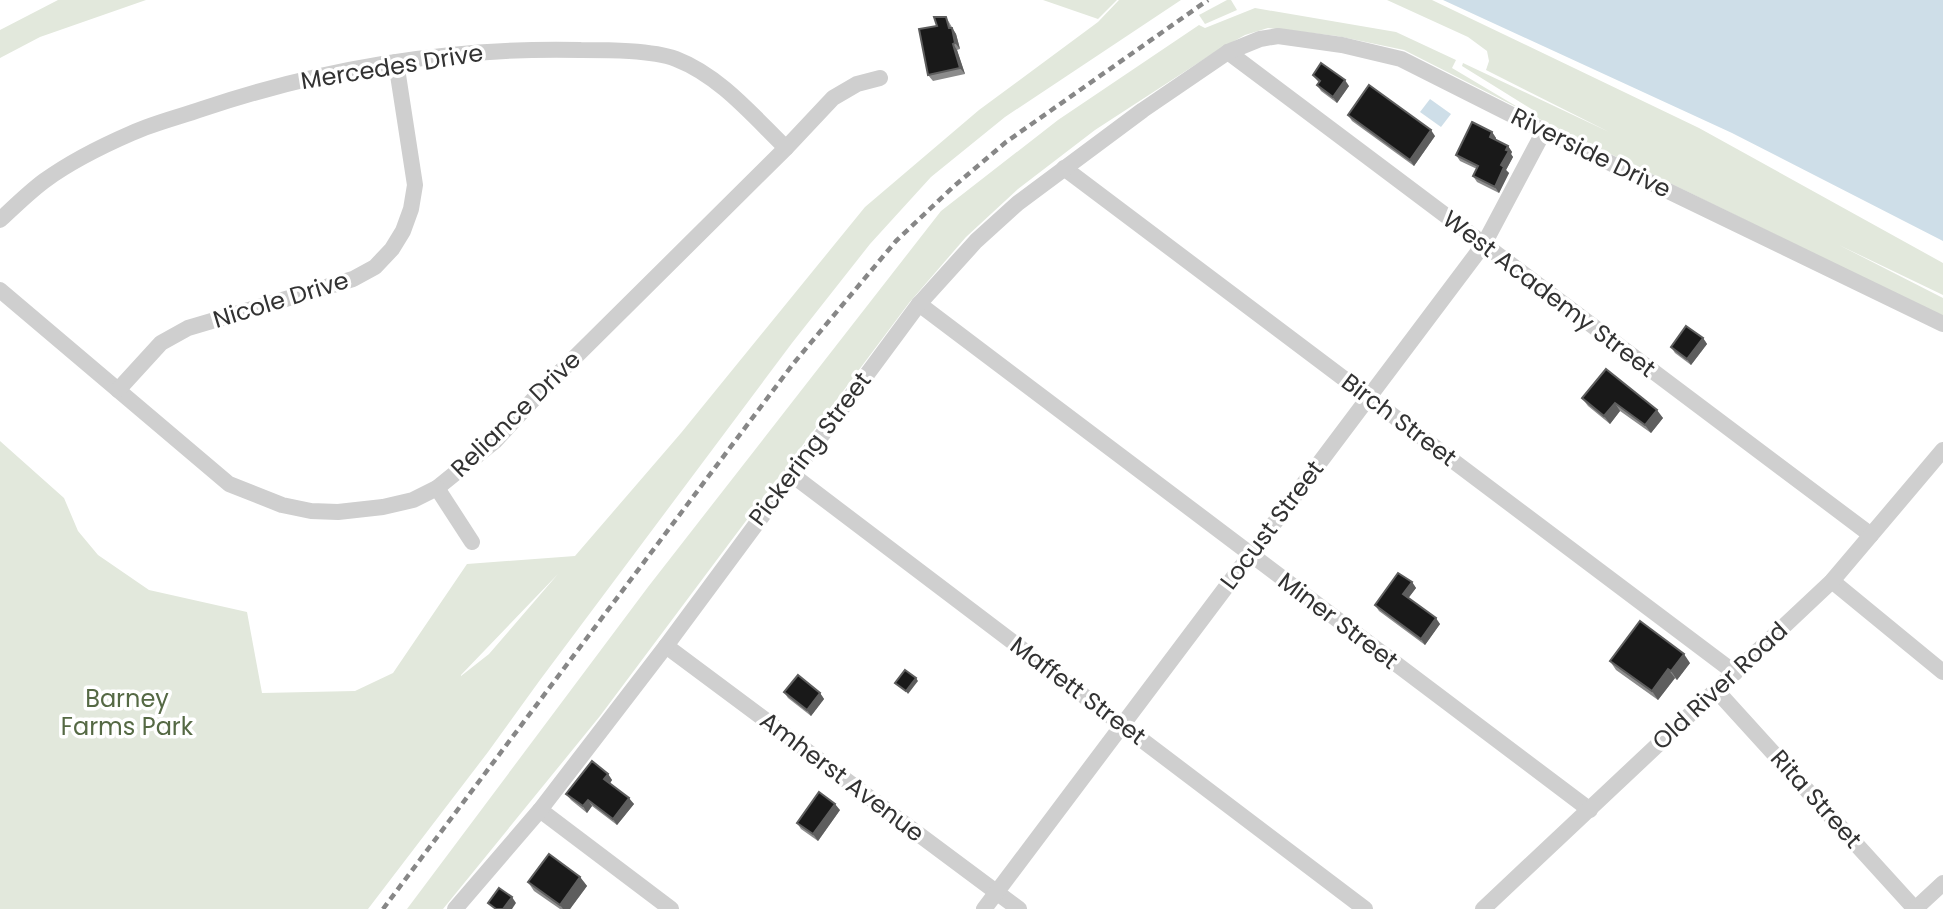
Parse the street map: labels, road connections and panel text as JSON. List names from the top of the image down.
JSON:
{
  "streets": {
    "street": [
      "Mercedes Drive",
      "Riverside Drive",
      "West Academy Street",
      "Nicole Drive",
      "Reliance Drive",
      "Birch Street",
      "Pickering Street",
      "Locust Street",
      "Miner Street",
      "Old River Road",
      "Maffett Street",
      "Amherst Avenue",
      "Rita Street"
    ]
  },
  "crossings": [
    ["Mercedes Drive", "Nicole Drive"],
    ["Mercedes Drive", "Reliance Drive"],
    ["Riverside Drive", "West Academy Street"],
    ["Riverside Drive", "Pickering Street"],
    ["Riverside Drive", "Locust Street"],
    ["West Academy Street", "Pickering Street"],
    ["West Academy Street", "Locust Street"],
    ["West Academy Street", "Old River Road"],
    ["Nicole Drive", "Reliance Drive"],
    ["Birch Street", "Pickering Street"],
    ["Birch Street", "Locust Street"],
    ["Birch Street", "Old River Road"],
    ["Pickering Street", "Miner Street"],
    ["Pickering Street", "Maffett Street"],
    ["Pickering Street", "Amherst Avenue"],
    ["Locust Street", "Miner Street"],
    ["Locust Street", "Maffett Street"],
    ["Locust Street", "Amherst Avenue"],
    ["Miner Street", "Old River Road"],
    ["Old River Road", "Rita Street"]
  ],
  "parks": ["Barney Farms Park"]
}
